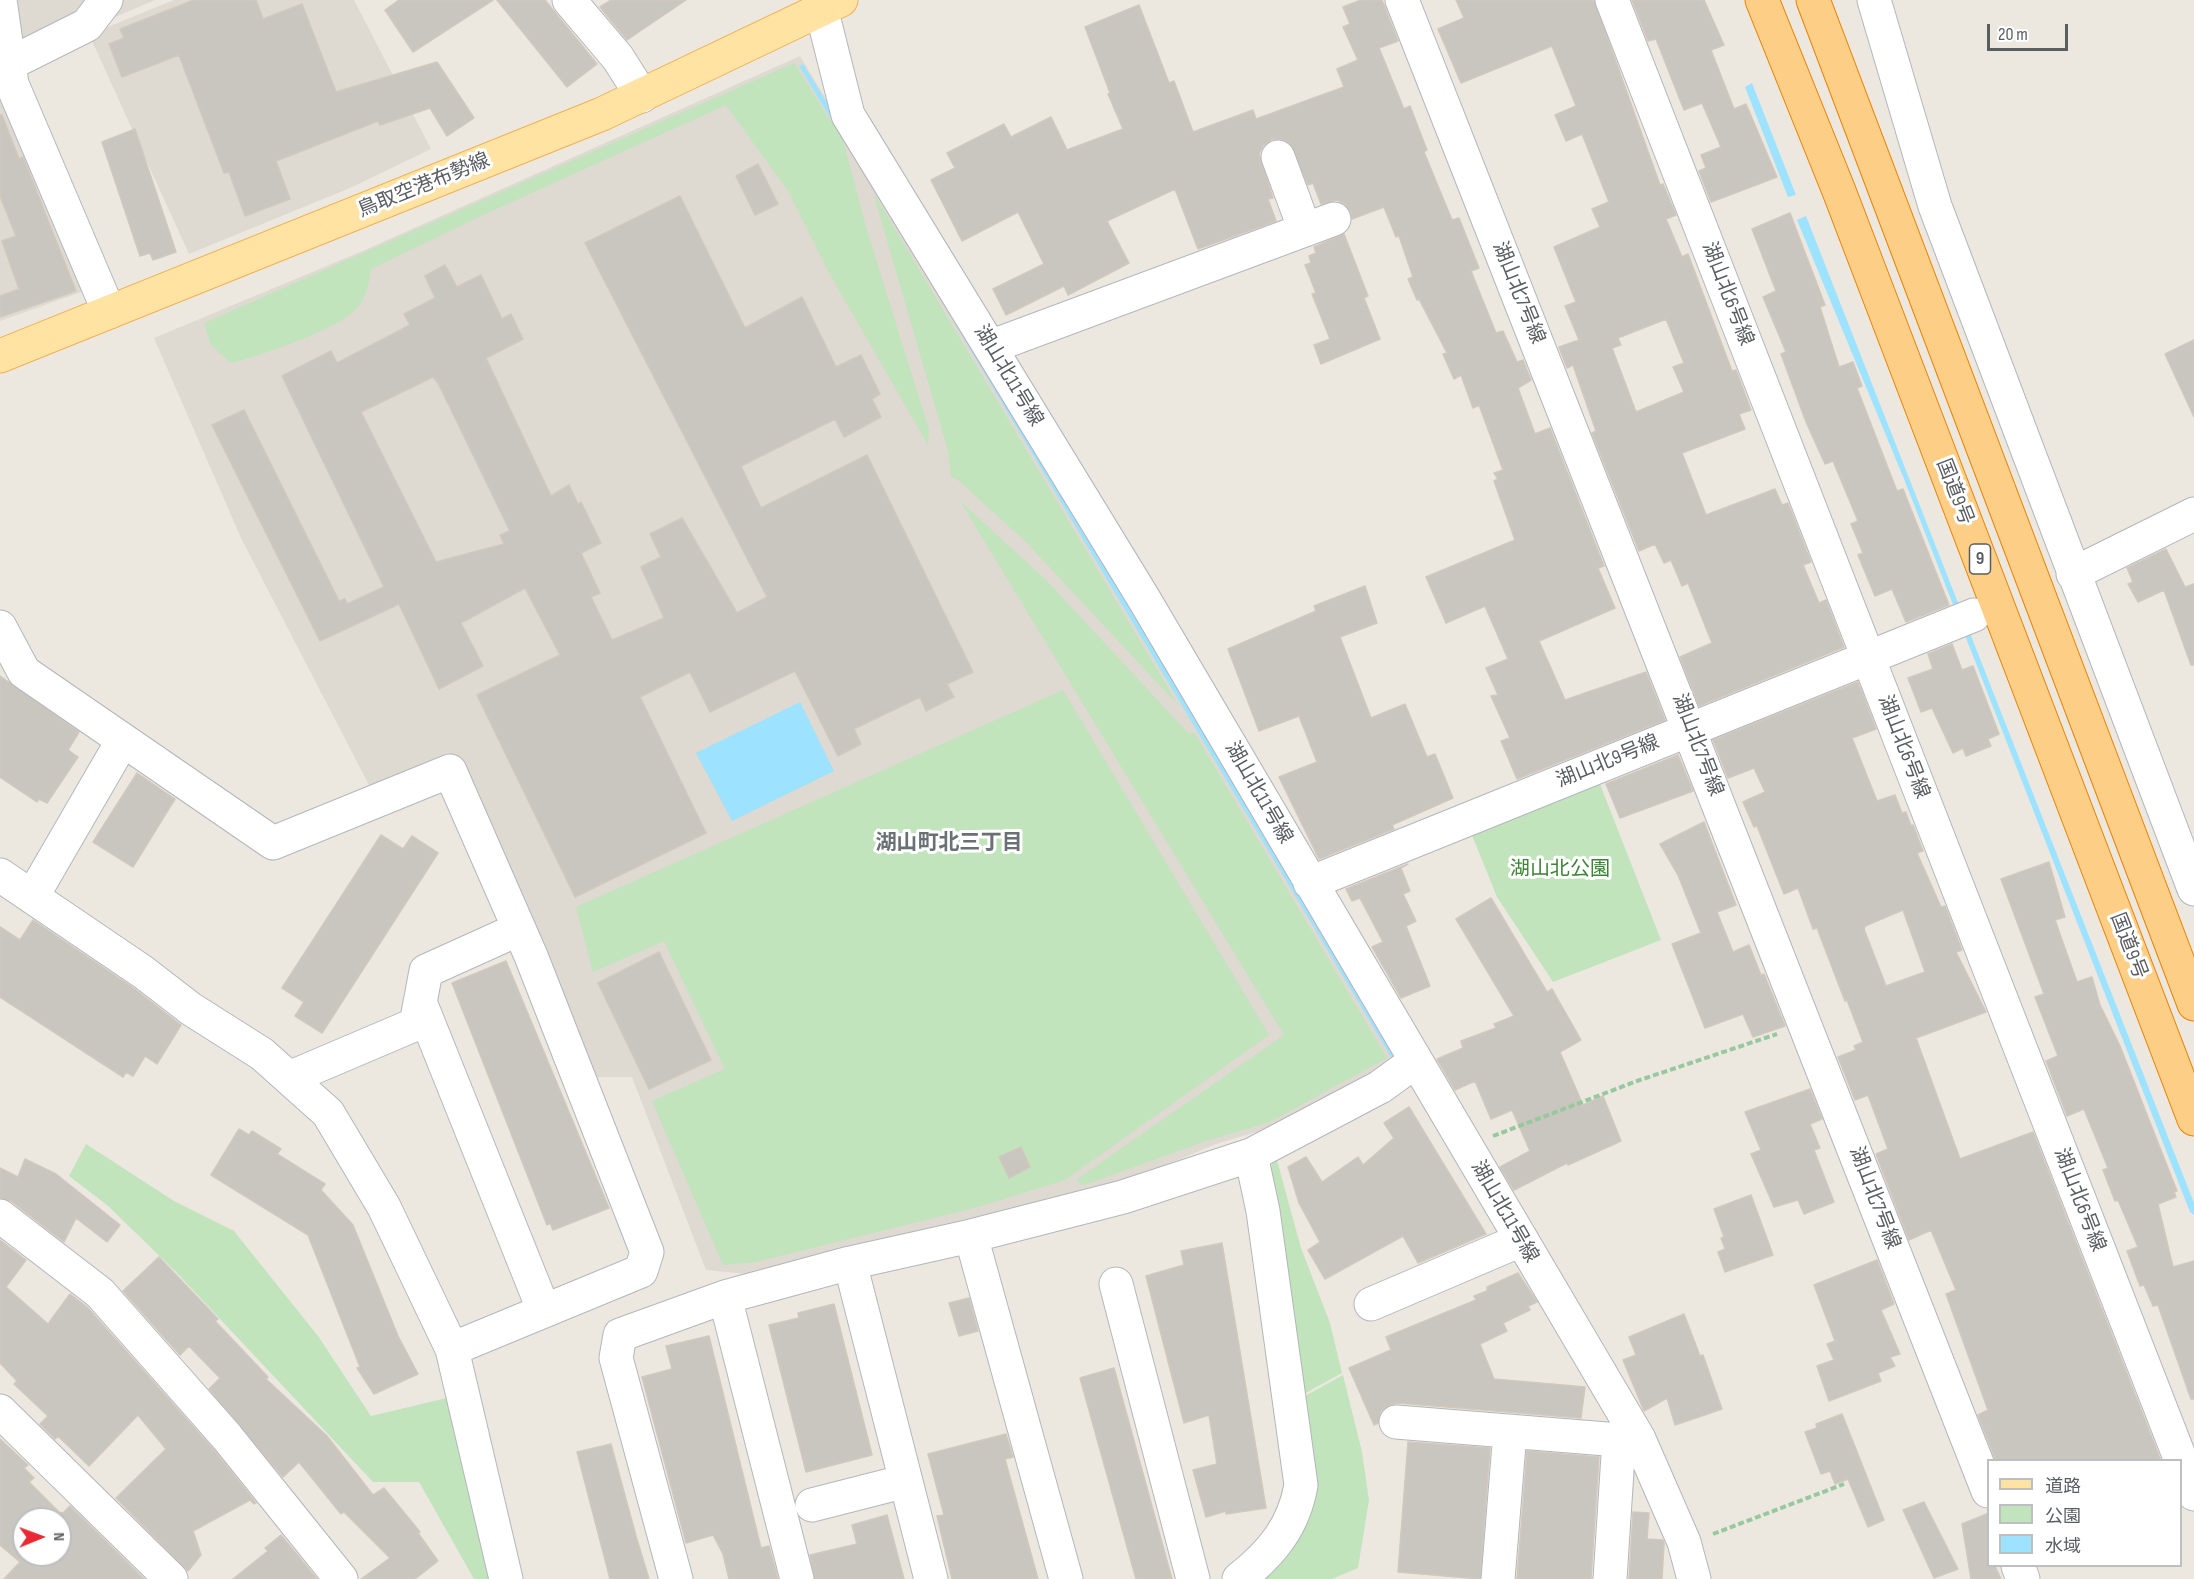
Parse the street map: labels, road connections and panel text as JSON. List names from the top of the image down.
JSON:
{
  "streets": {
    "highway": ["国道9号", "9"],
    "main road": ["鳥取空港布勢線"],
    "street": [
      "湖山北7号線",
      "湖山北6号線",
      "湖山北11号線",
      "湖山北9号線"
    ]
  },
  "crossings": [
    ["鳥取空港布勢線", "湖山北11号線"],
    ["湖山北7号線", "湖山北9号線"],
    ["湖山北6号線", "湖山北9号線"],
    ["湖山北11号線", "湖山北9号線"]
  ],
  "districts": ["湖山町北三丁目"],
  "parks": ["湖山北公園"],
  "legend": ["道路", "公園", "水域"],
  "scale_bar": "20 m",
  "north": "right"
}
